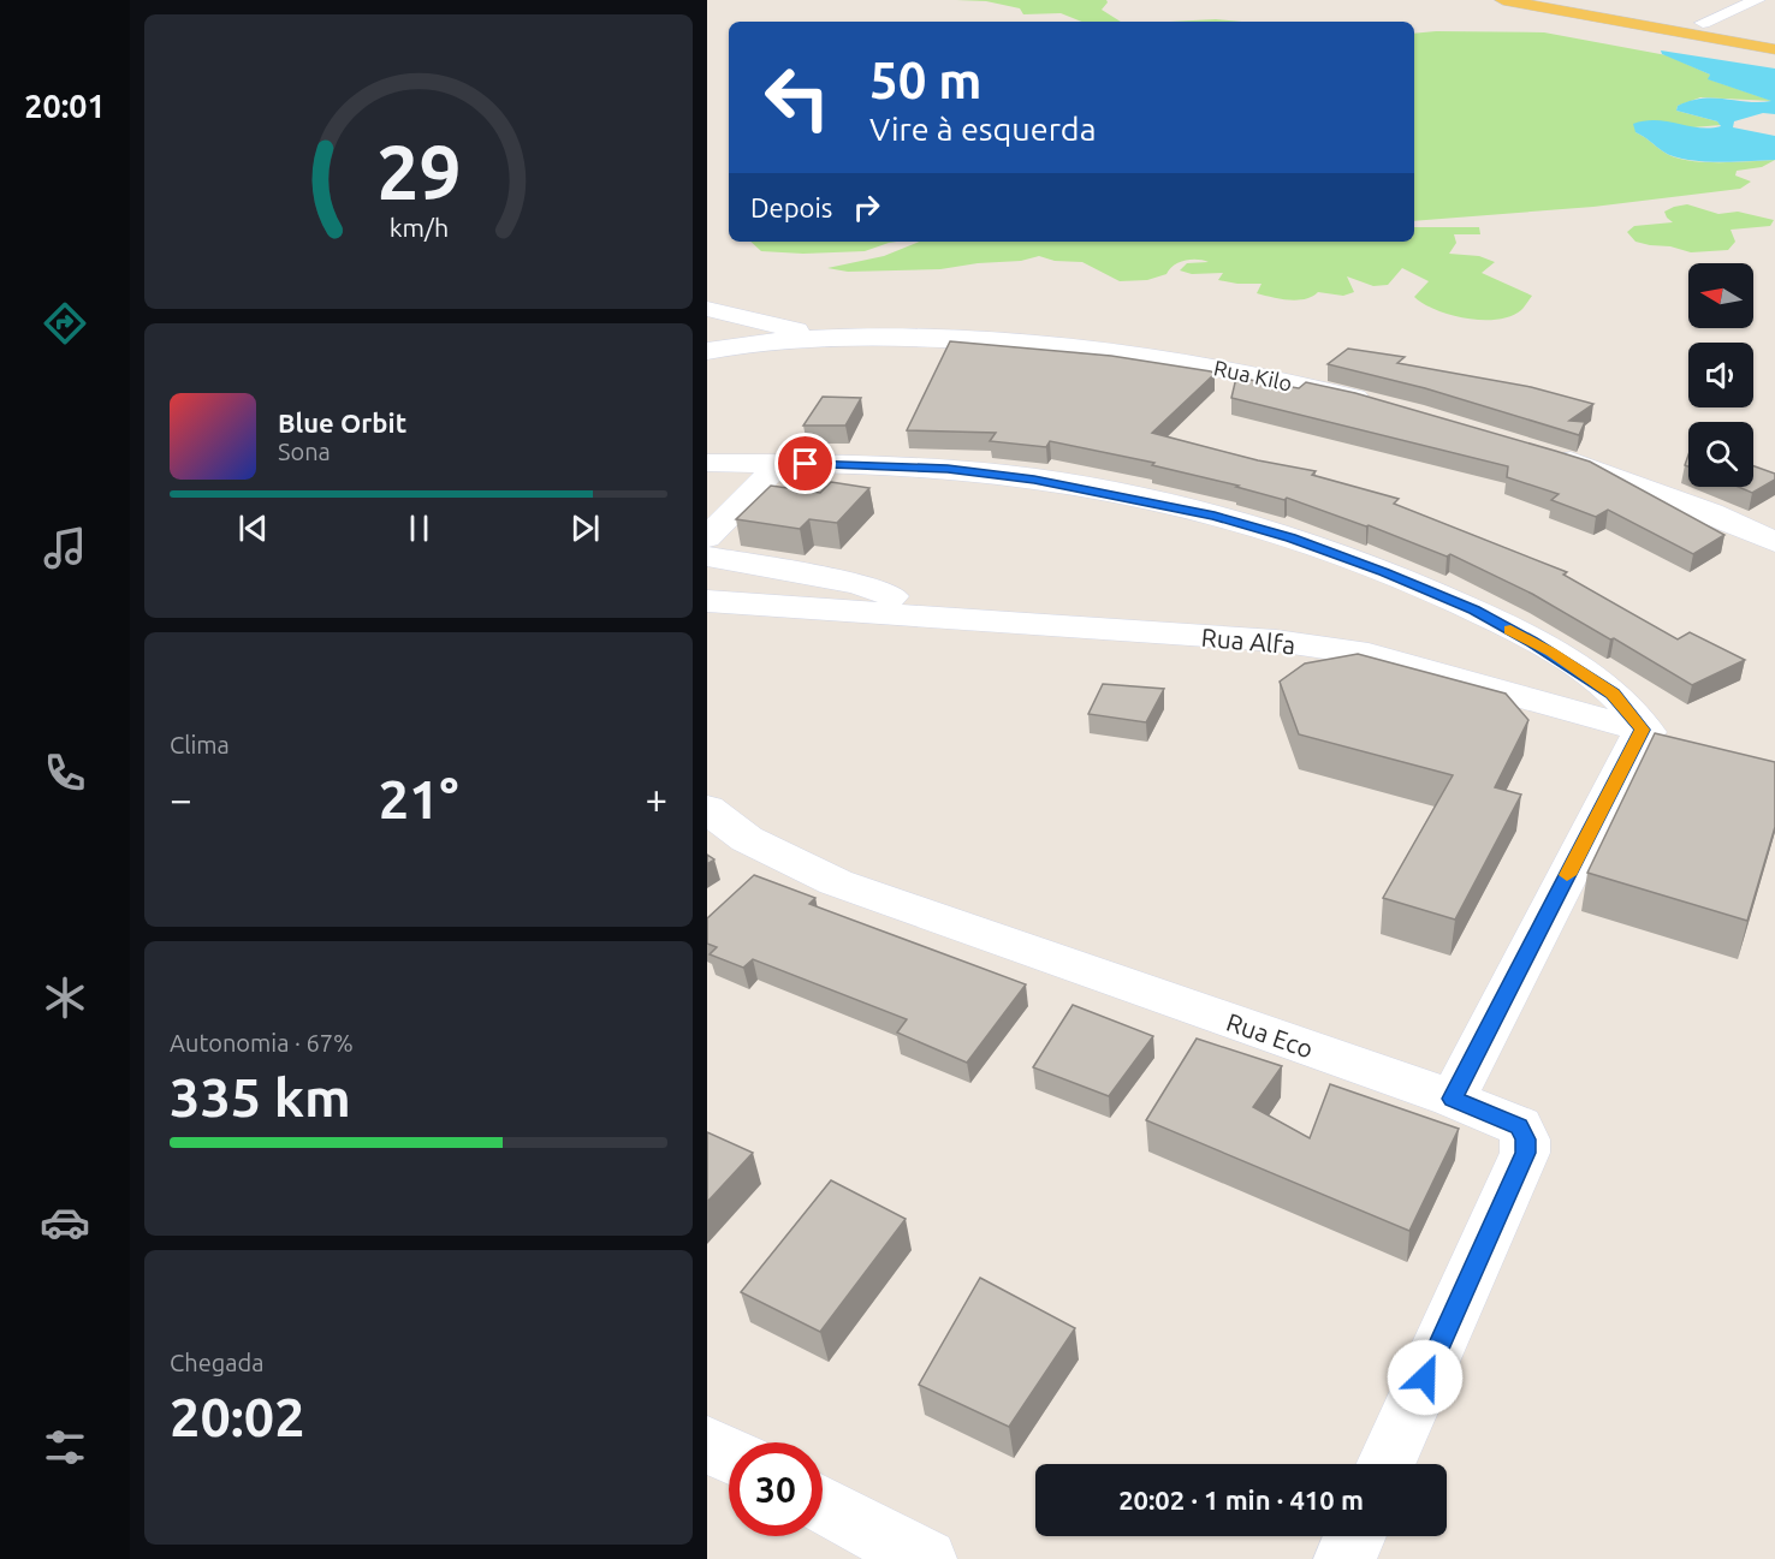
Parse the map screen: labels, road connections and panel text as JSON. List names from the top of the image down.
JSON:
{
  "streets": {
    "street": ["Rua Kilo", "Rua Alfa", "Rua Eco"]
  },
  "north": "left",
  "page": {
    "tabs": "20:01",
    "turn": ["50 m", "Vire à esquerda"],
    "then": "Depois",
    "song": ["Blue Orbit", "Sona"],
    "tile": [
      "Clima",
      ["Autonomia · 67%", "335 km"],
      ["Chegada", "20:02"]
    ],
    "heat": ["−", "21°", "+"],
    "limit": "30",
    "trip": "20:02 · 1 min · 410 m",
    "gauge": ["29", "km/h"]
  }
}
